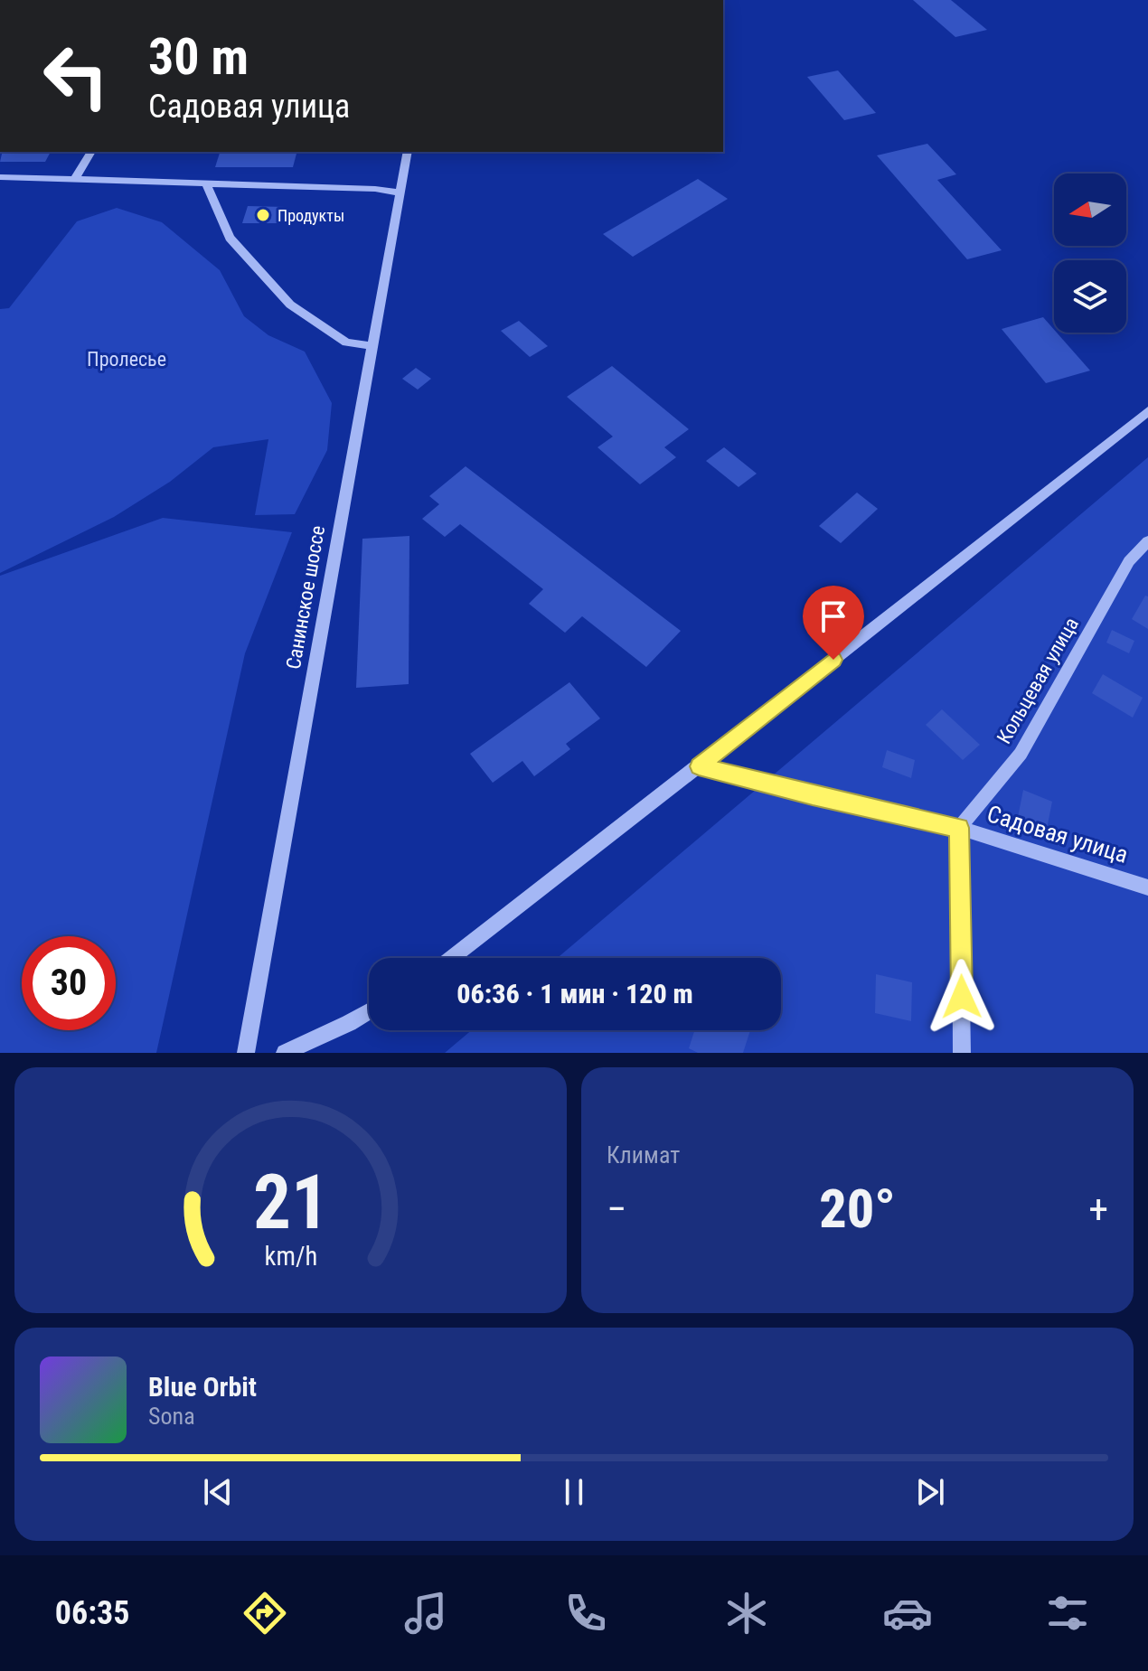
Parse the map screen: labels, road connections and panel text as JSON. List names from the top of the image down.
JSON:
{
  "streets": {
    "street": ["Санинское шоссе", "Кольцевая улица", "Садовая улица"]
  },
  "crossings": [
    ["Кольцевая улица", "Садовая улица"]
  ],
  "parks": ["Пролесье"],
  "places": ["Продукты"],
  "north": "left",
  "page": {
    "turn": ["30 m", "Садовая улица"],
    "limit": "30",
    "trip": "06:36 · 1 мин · 120 m",
    "tile": "Климат",
    "heat": ["−", "20°", "+"],
    "song": ["Blue Orbit", "Sona"],
    "tabs": "06:35",
    "gauge": ["21", "km/h"]
  }
}
